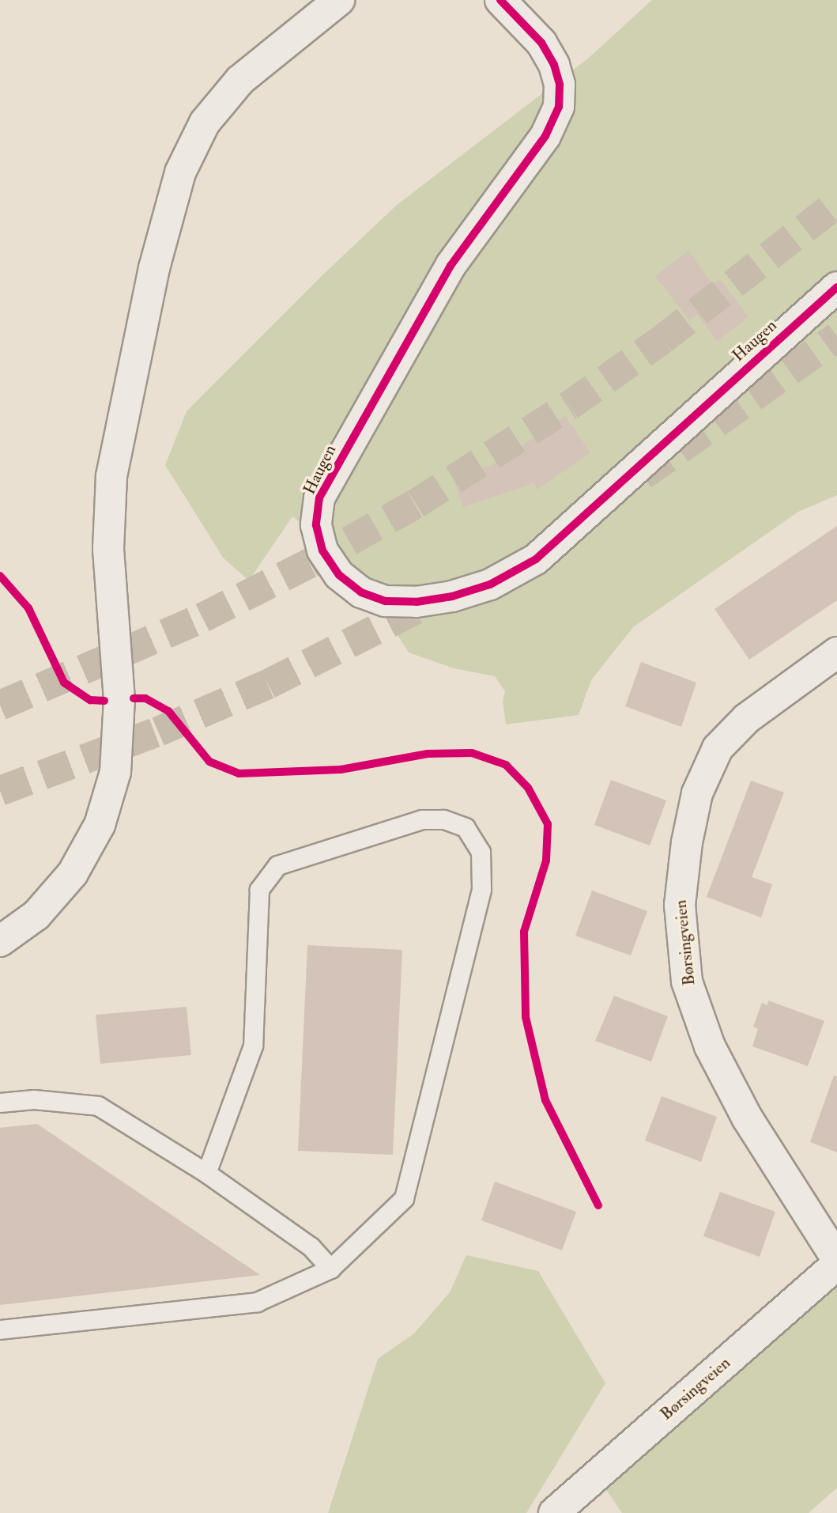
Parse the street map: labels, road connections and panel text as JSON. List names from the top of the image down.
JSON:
{
  "streets": {
    "street": ["Haugen", "Børsingveien"]
  }
}
